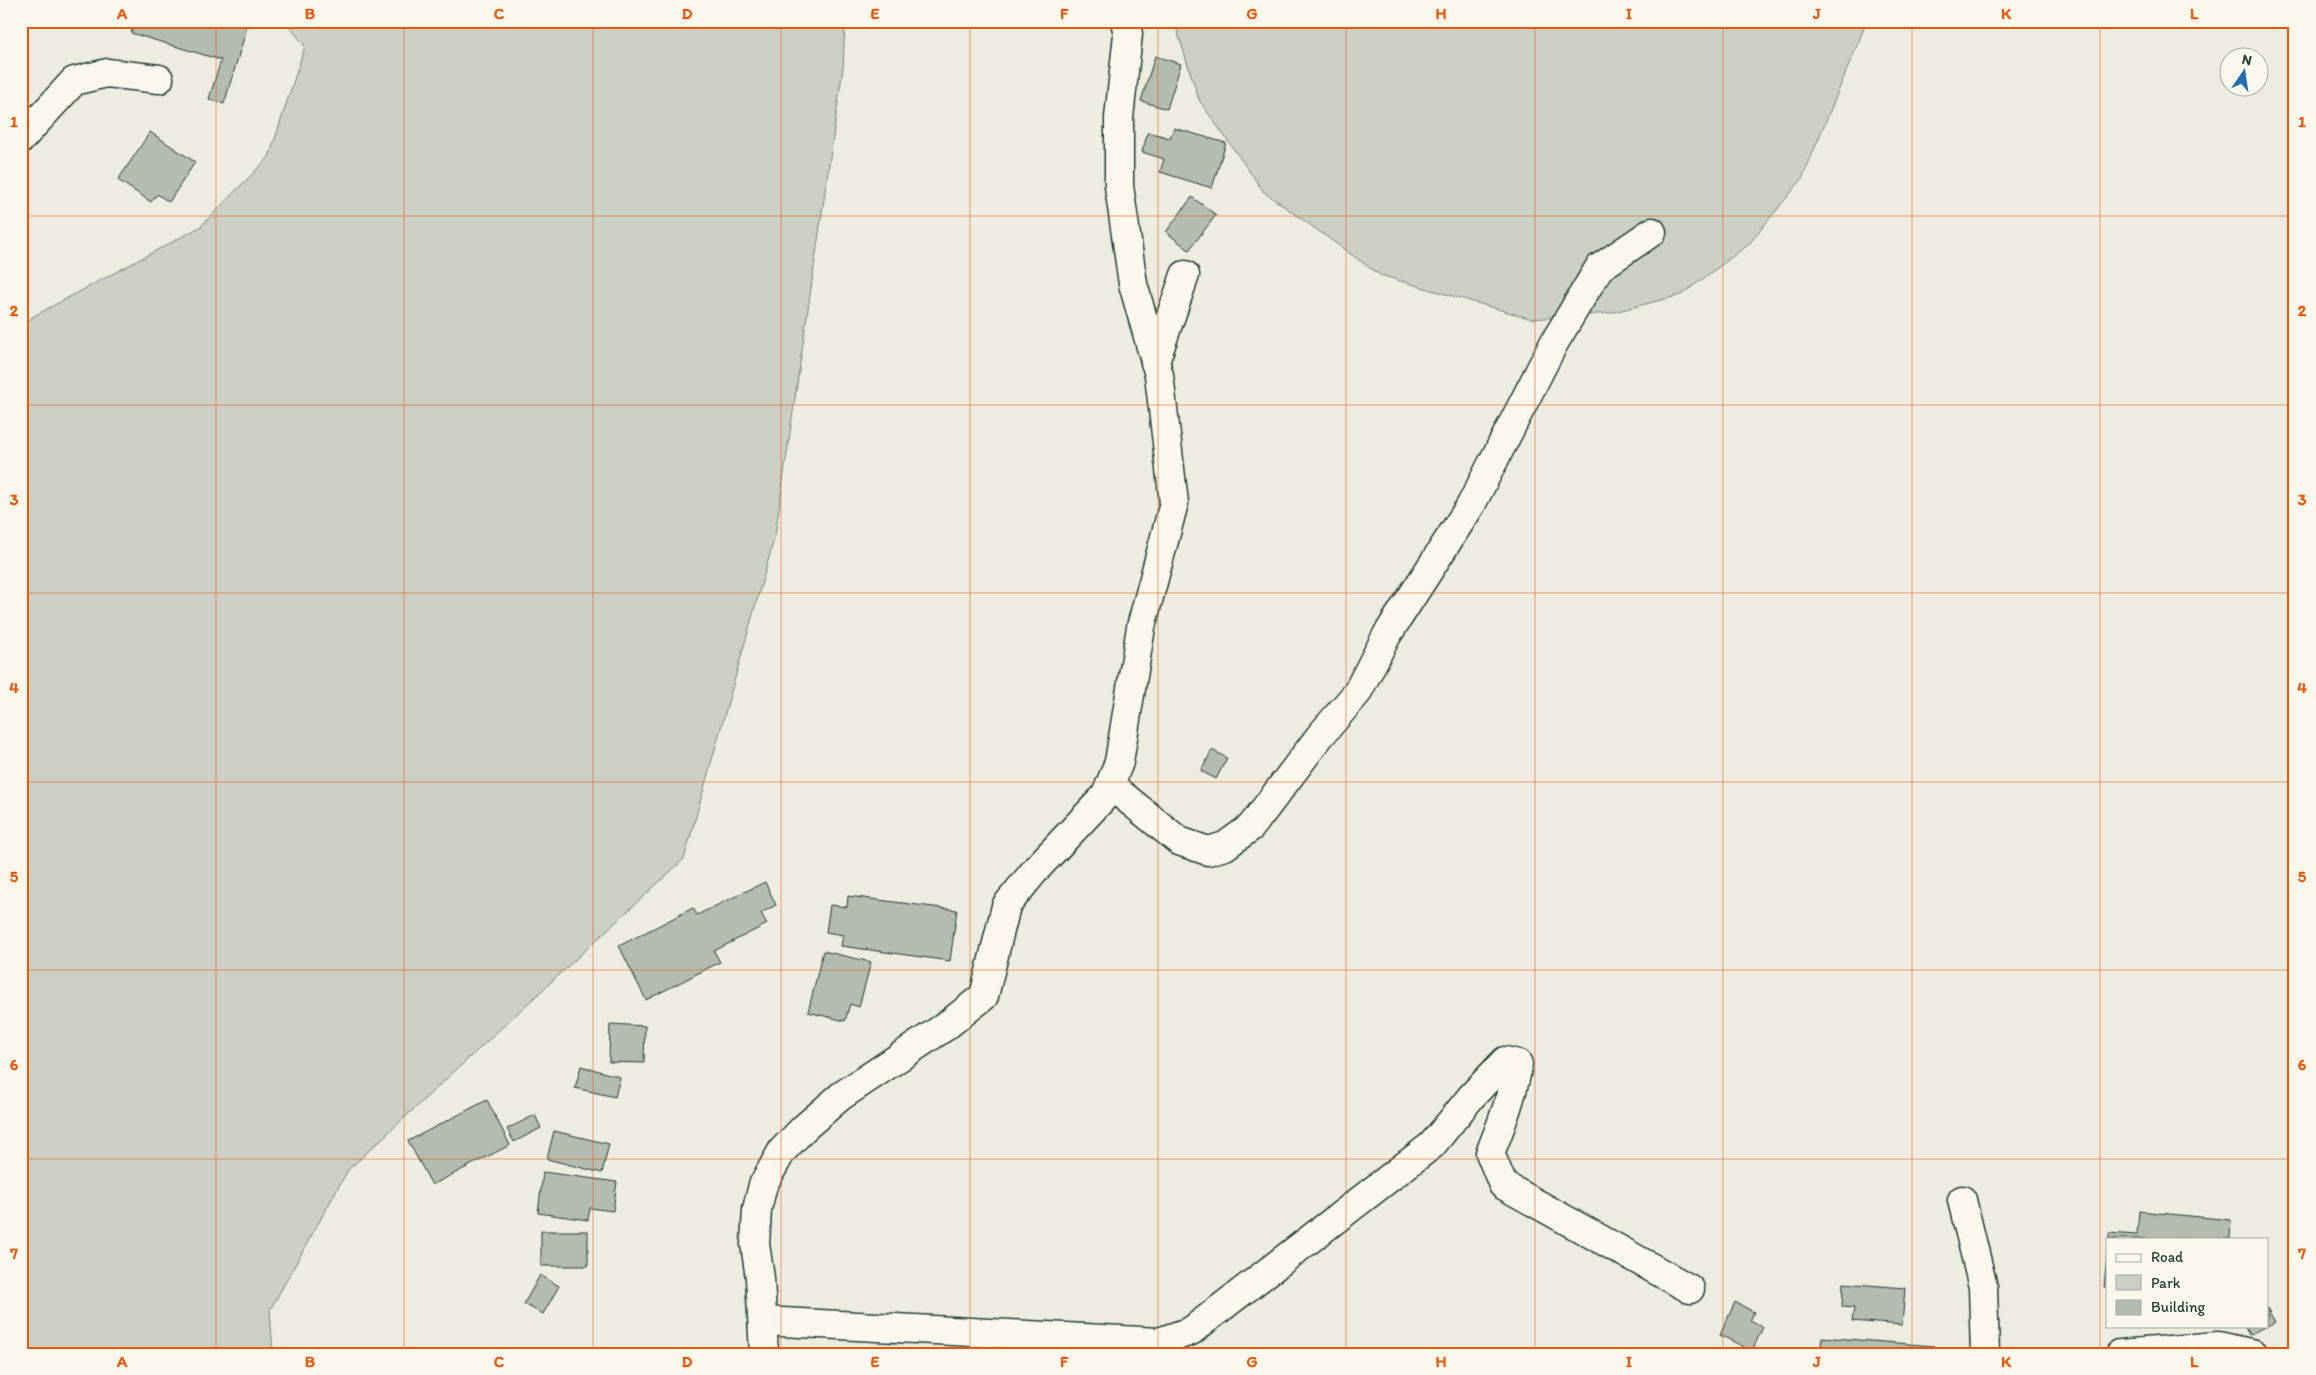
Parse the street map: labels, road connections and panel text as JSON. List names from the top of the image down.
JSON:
{
  "legend": ["Road", "Park", "Building"],
  "north": "top",
  "grid": {
    "columns": [
      "A",
      "B",
      "C",
      "D",
      "E",
      "F",
      "G",
      "H",
      "I",
      "J",
      "K",
      "L"
    ],
    "rows": [
      "1",
      "2",
      "3",
      "4",
      "5",
      "6",
      "7"
    ]
  }
}
